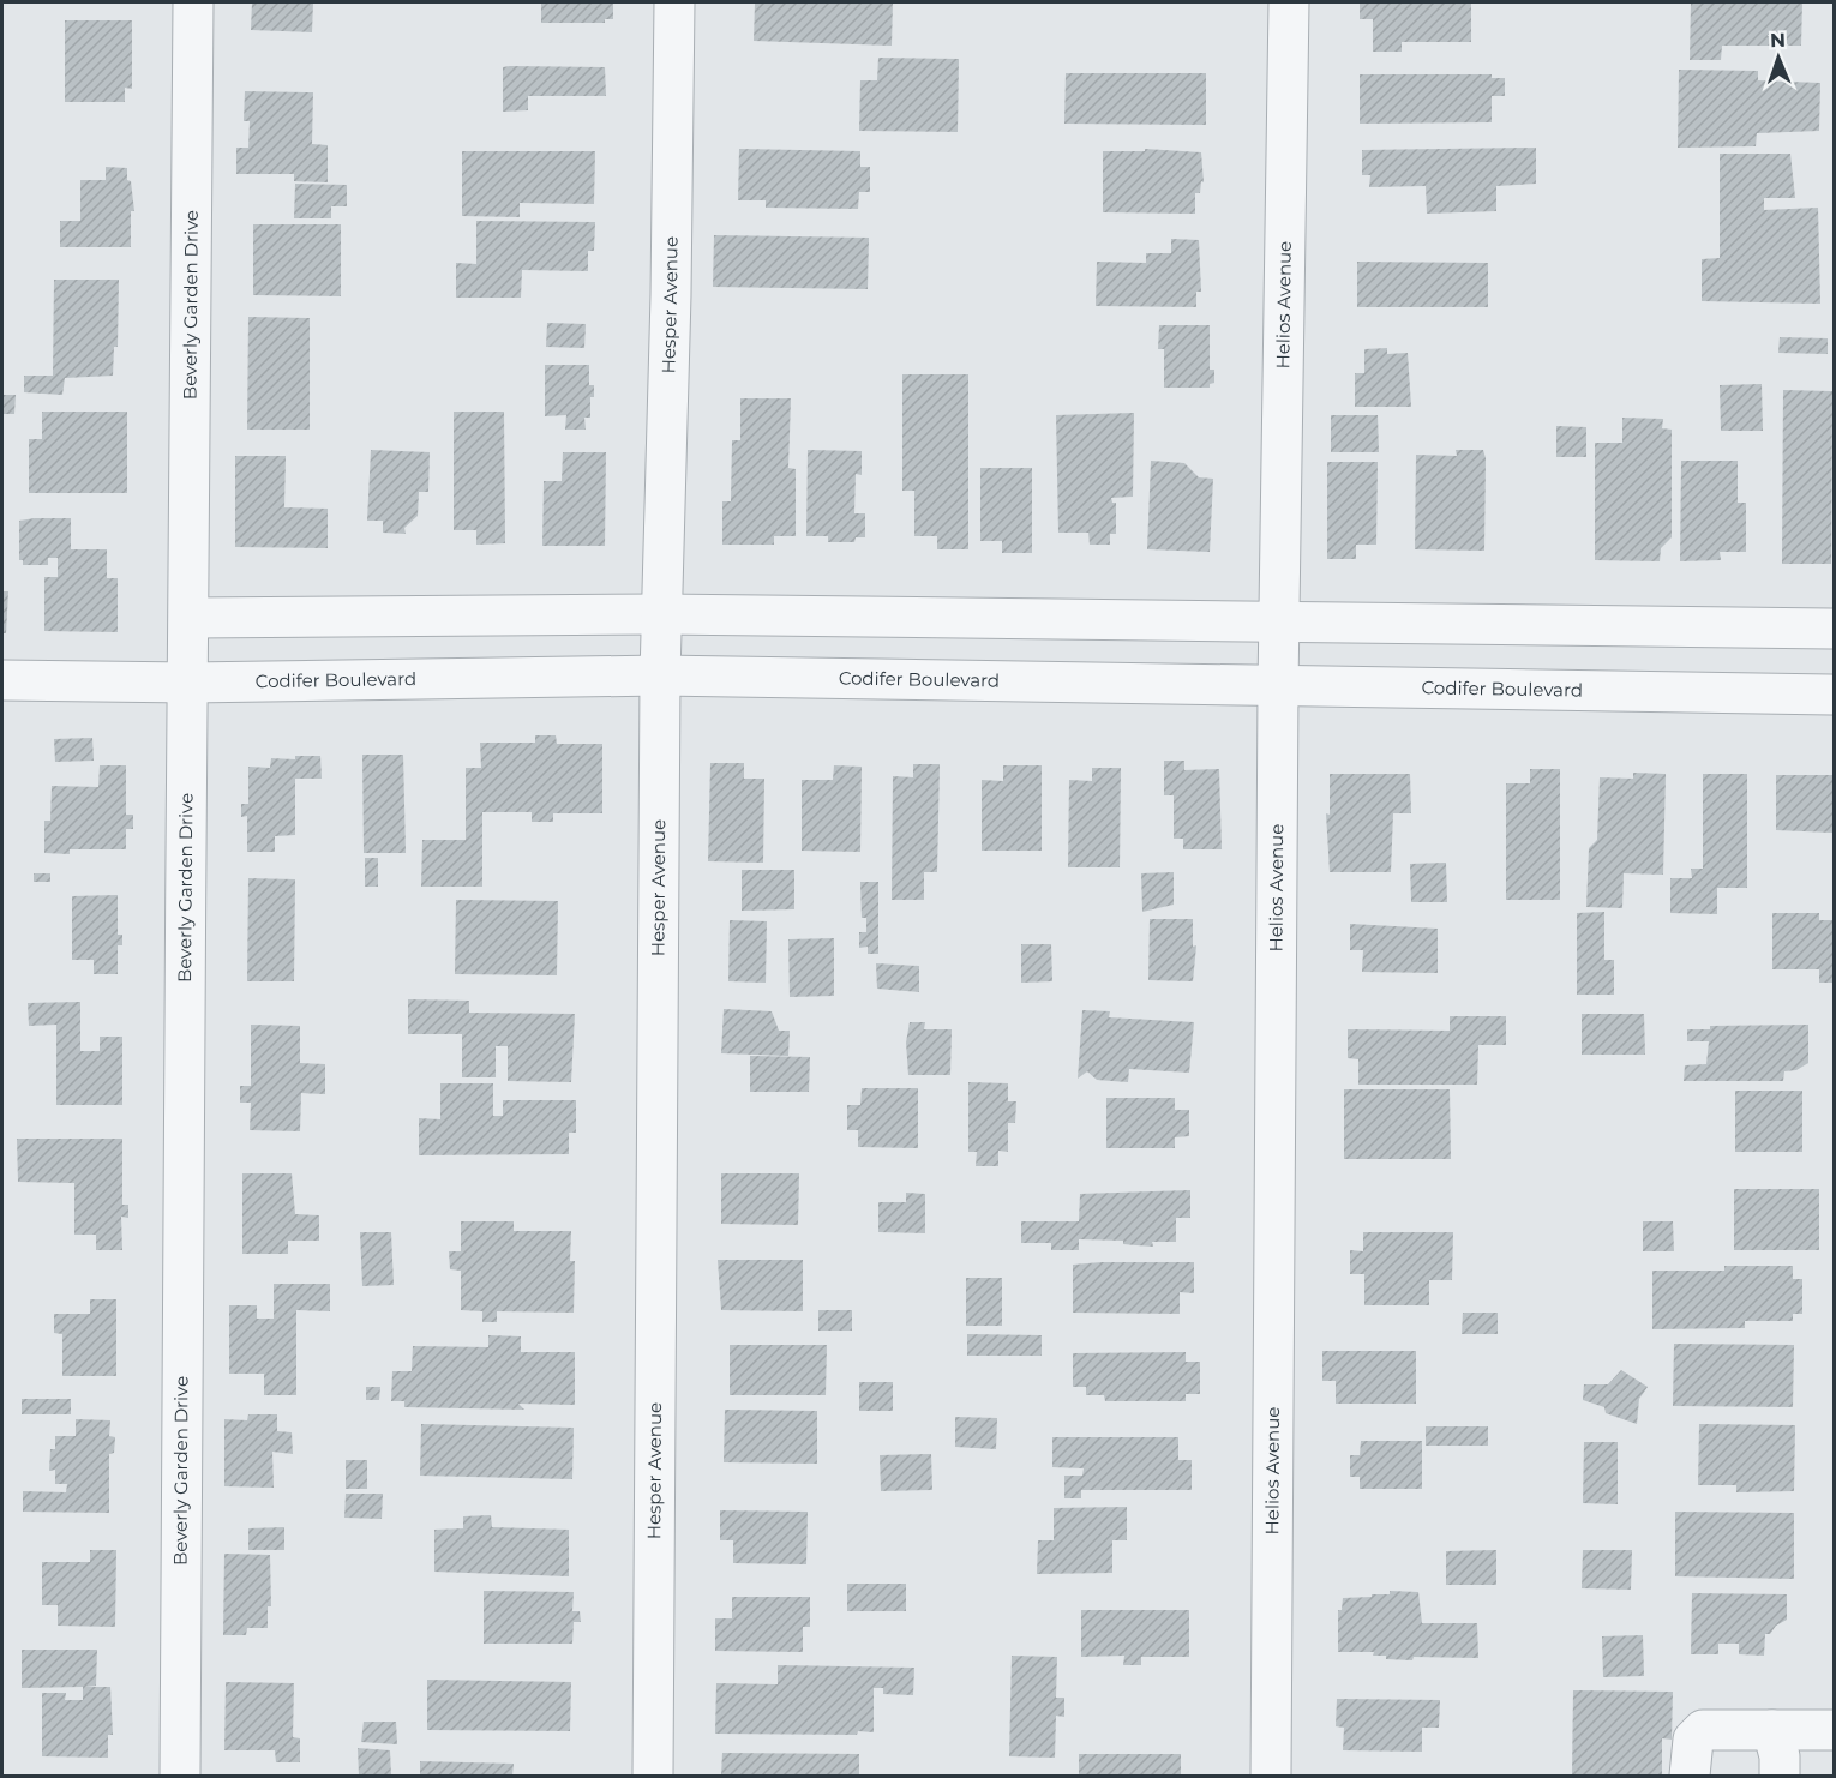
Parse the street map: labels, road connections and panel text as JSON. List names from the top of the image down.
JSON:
{
  "streets": {
    "street": [
      "Beverly Garden Drive",
      "Hesper Avenue",
      "Helios Avenue",
      "Codifer Boulevard"
    ]
  },
  "crossings": [
    ["Beverly Garden Drive", "Codifer Boulevard"],
    ["Hesper Avenue", "Codifer Boulevard"],
    ["Helios Avenue", "Codifer Boulevard"]
  ],
  "north": "top"
}
